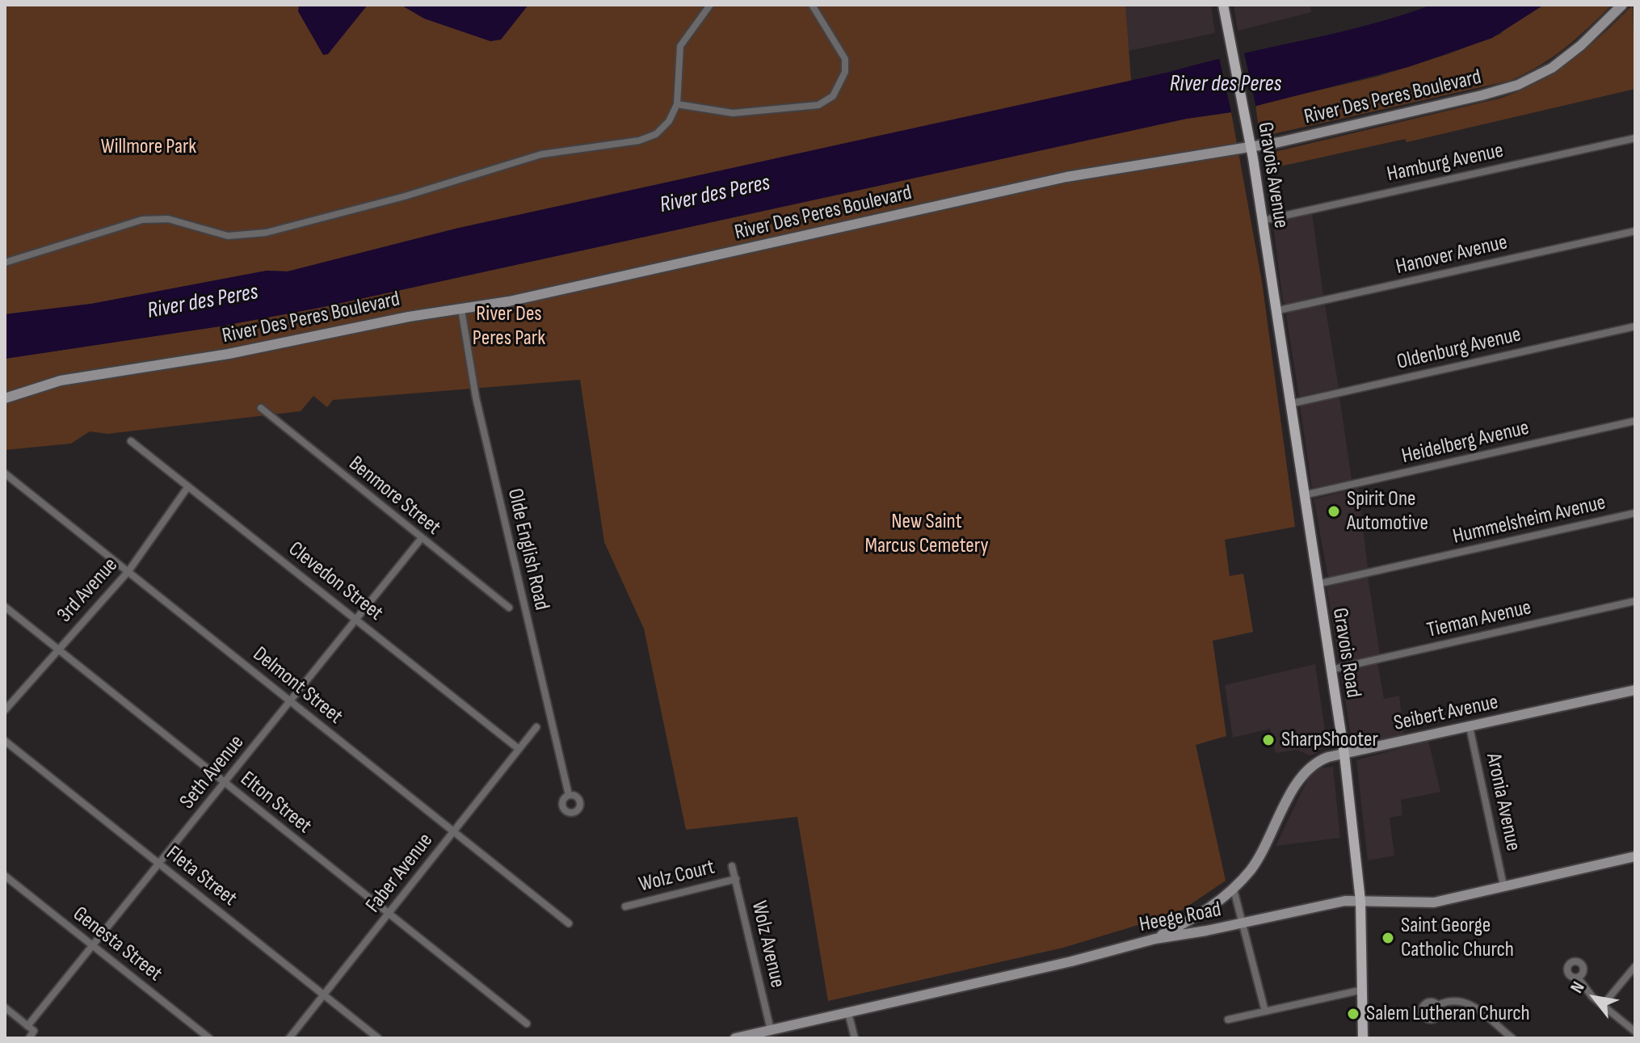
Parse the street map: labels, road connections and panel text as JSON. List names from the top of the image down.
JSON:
{
  "streets": {
    "main road": [
      "River Des Peres Boulevard",
      "Gravois Avenue",
      "Gravois Road",
      "Seibert Avenue",
      "Heege Road"
    ],
    "street": [
      "Hamburg Avenue",
      "Hanover Avenue",
      "Oldenburg Avenue",
      "Heidelberg Avenue",
      "Benmore Street",
      "Hummelsheim Avenue",
      "Olde English Road",
      "Clevedon Street",
      "3rd Avenue",
      "Tieman Avenue",
      "Delmont Street",
      "Seth Avenue",
      "Aronia Avenue",
      "Elton Street",
      "Faber Avenue",
      "Fleta Street",
      "Wolz Court",
      "Genesta Street",
      "Wolz Avenue"
    ]
  },
  "crossings": [
    ["River Des Peres Boulevard", "Gravois Avenue"],
    ["River Des Peres Boulevard", "Olde English Road"],
    ["Hamburg Avenue", "Gravois Avenue"],
    ["Gravois Avenue", "Gravois Road"],
    ["Hanover Avenue", "Gravois Road"],
    ["Oldenburg Avenue", "Gravois Road"],
    ["Heidelberg Avenue", "Gravois Road"],
    ["Benmore Street", "Seth Avenue"],
    ["Hummelsheim Avenue", "Gravois Road"],
    ["Clevedon Street", "3rd Avenue"],
    ["Clevedon Street", "Seth Avenue"],
    ["Clevedon Street", "Faber Avenue"],
    ["3rd Avenue", "Delmont Street"],
    ["3rd Avenue", "Elton Street"],
    ["Tieman Avenue", "Gravois Road"],
    ["Gravois Road", "Seibert Avenue"],
    ["Gravois Road", "Heege Road"],
    ["Delmont Street", "Seth Avenue"],
    ["Delmont Street", "Faber Avenue"],
    ["Seibert Avenue", "Aronia Avenue"],
    ["Seibert Avenue", "Heege Road"],
    ["Seth Avenue", "Elton Street"],
    ["Seth Avenue", "Fleta Street"],
    ["Seth Avenue", "Genesta Street"],
    ["Aronia Avenue", "Heege Road"],
    ["Elton Street", "Faber Avenue"],
    ["Faber Avenue", "Fleta Street"],
    ["Wolz Court", "Wolz Avenue"],
    ["Heege Road", "Wolz Avenue"]
  ],
  "water": ["River des Peres"],
  "parks": ["Willmore Park", "River Des Peres Park", "New Saint Marcus Cemetery"],
  "places": [
    "Spirit One Automotive",
    "SharpShooter",
    "Saint George Catholic Church",
    "Salem Lutheran Church"
  ],
  "north": "top left"
}
